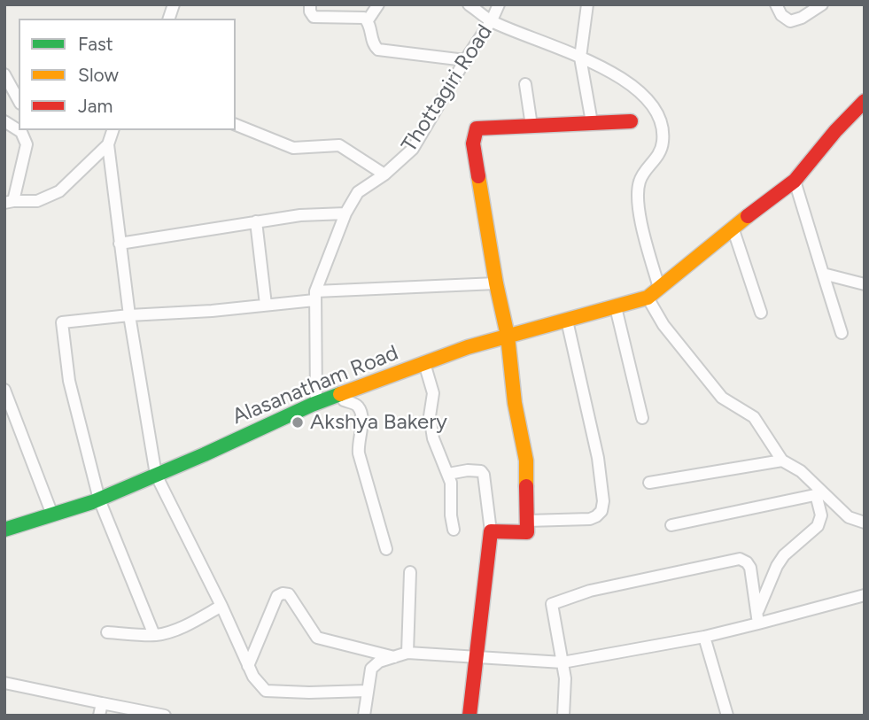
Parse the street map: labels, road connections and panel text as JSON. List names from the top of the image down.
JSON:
{
  "streets": {
    "main road": ["Alasanatham Road"],
    "street": ["Thottagiri Road"]
  },
  "crossings": [
    ["Thottagiri Road", "Alasanatham Road"]
  ],
  "places": ["Akshya Bakery"],
  "legend": ["Fast", "Slow", "Jam"]
}
